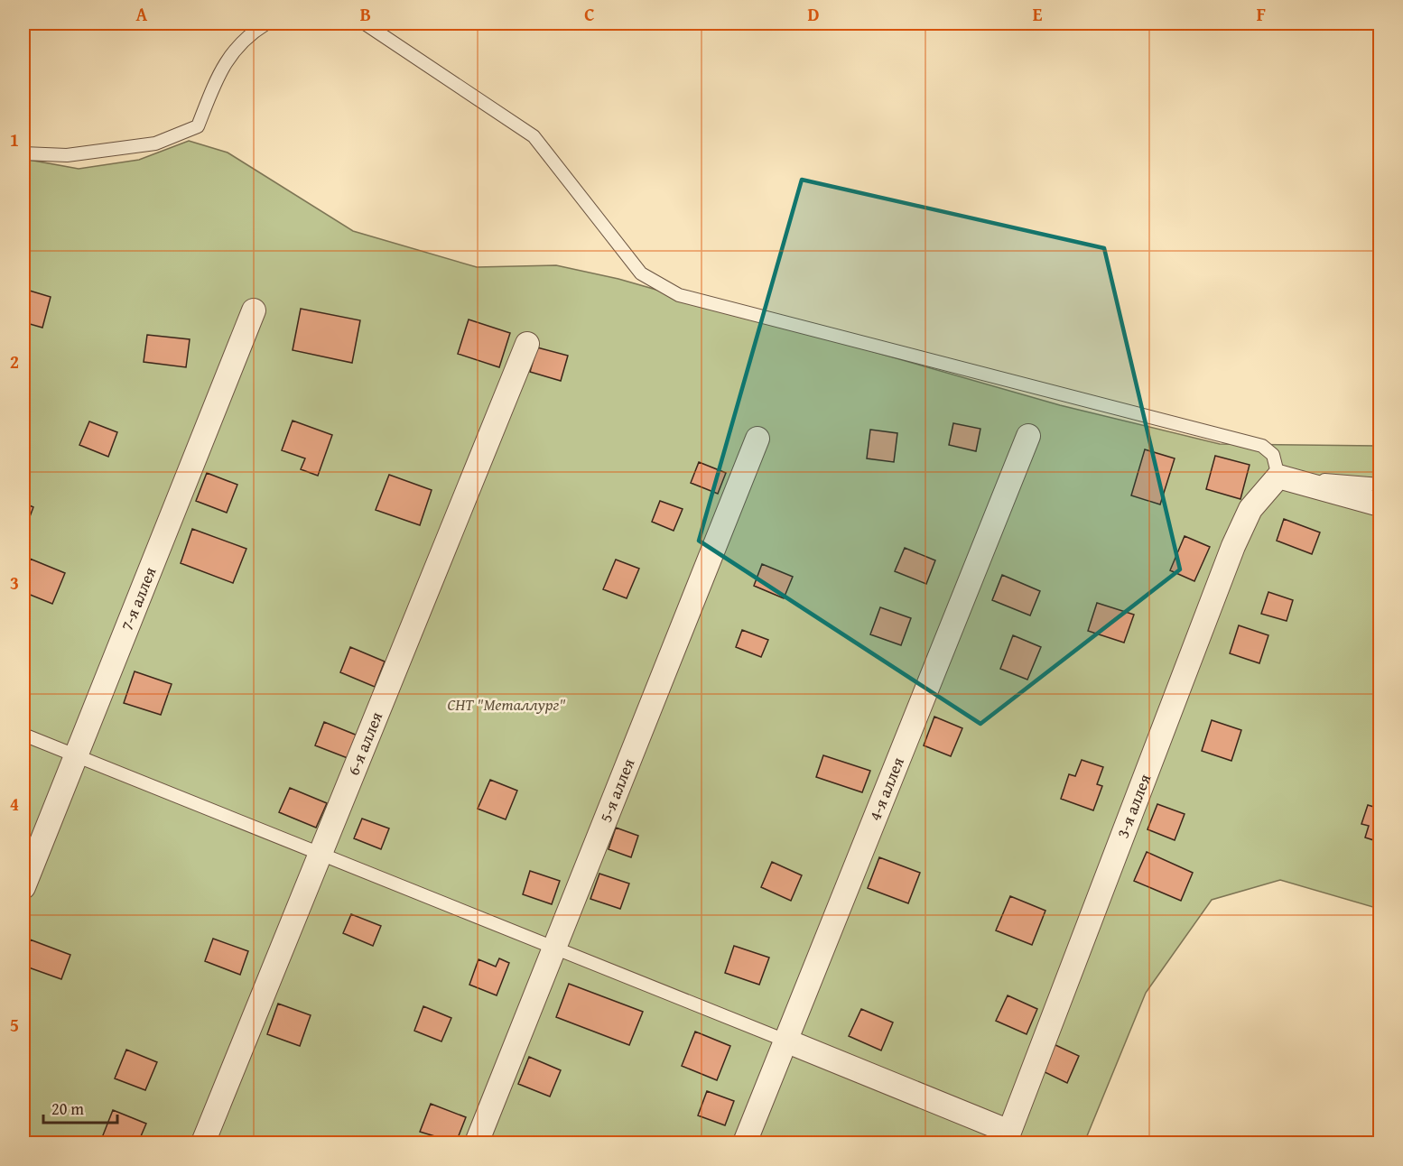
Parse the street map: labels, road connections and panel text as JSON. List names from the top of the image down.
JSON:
{
  "streets": {
    "street": [
      "7-я аллея",
      "6-я аллея",
      "4-я аллея",
      "5-я аллея",
      "3-я аллея"
    ]
  },
  "parks": ["СНТ \"Металлург\""],
  "scale_bar": "20 m",
  "grid": {
    "columns": [
      "A",
      "B",
      "C",
      "D",
      "E",
      "F"
    ],
    "rows": [
      "1",
      "2",
      "3",
      "4",
      "5"
    ]
  }
}
